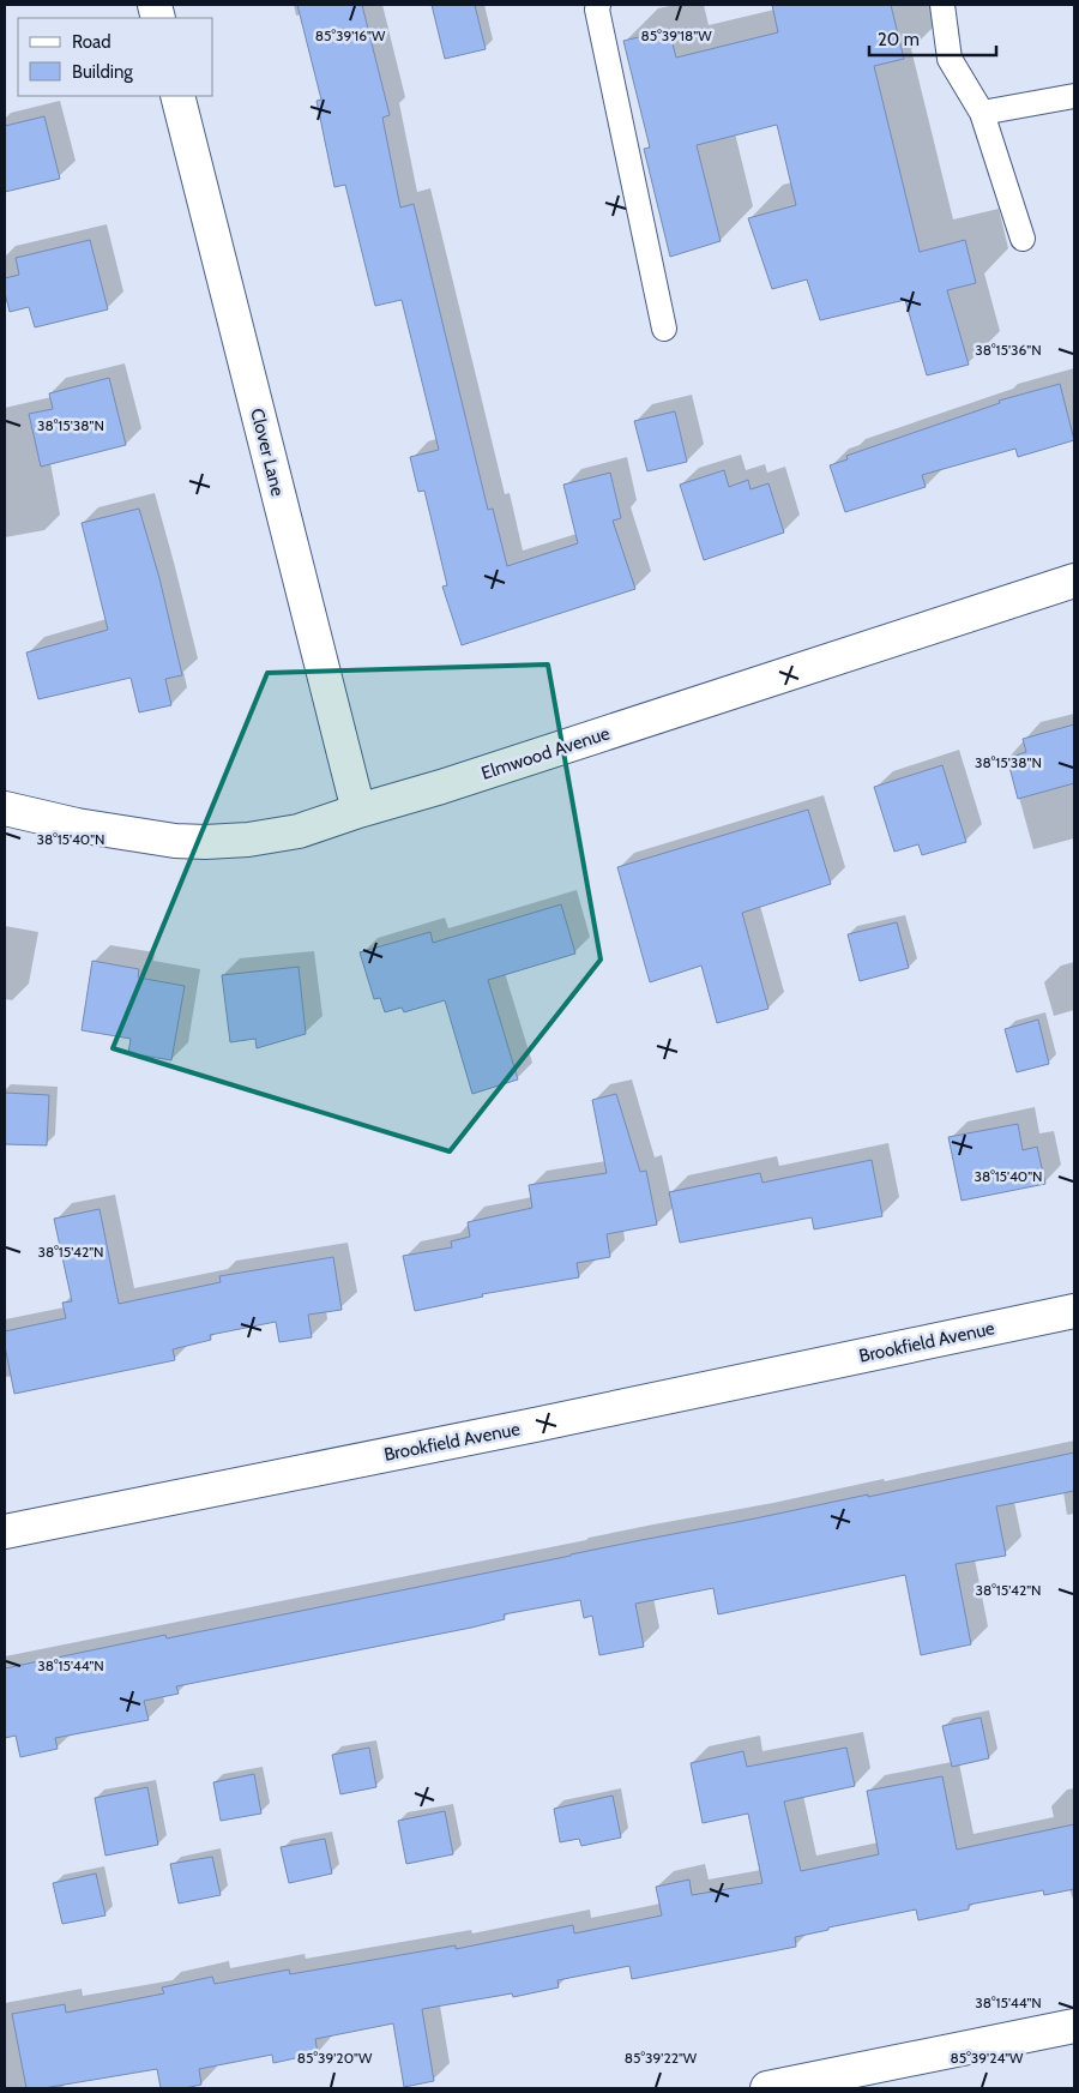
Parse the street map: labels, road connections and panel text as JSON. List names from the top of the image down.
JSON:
{
  "streets": {
    "street": ["Clover Lane", "Elmwood Avenue", "Brookfield Avenue"]
  },
  "crossings": [
    ["Clover Lane", "Elmwood Avenue"]
  ],
  "legend": ["Road", "Building"],
  "scale_bar": "20 m",
  "coordinates": [
    "85°39'16\"W",
    "85°39'18\"W",
    "38°15'36\"N",
    "38°15'38\"N",
    "38°15'40\"N",
    "38°15'42\"N",
    "38°15'44\"N",
    "85°39'20\"W",
    "85°39'22\"W",
    "85°39'24\"W"
  ]
}
